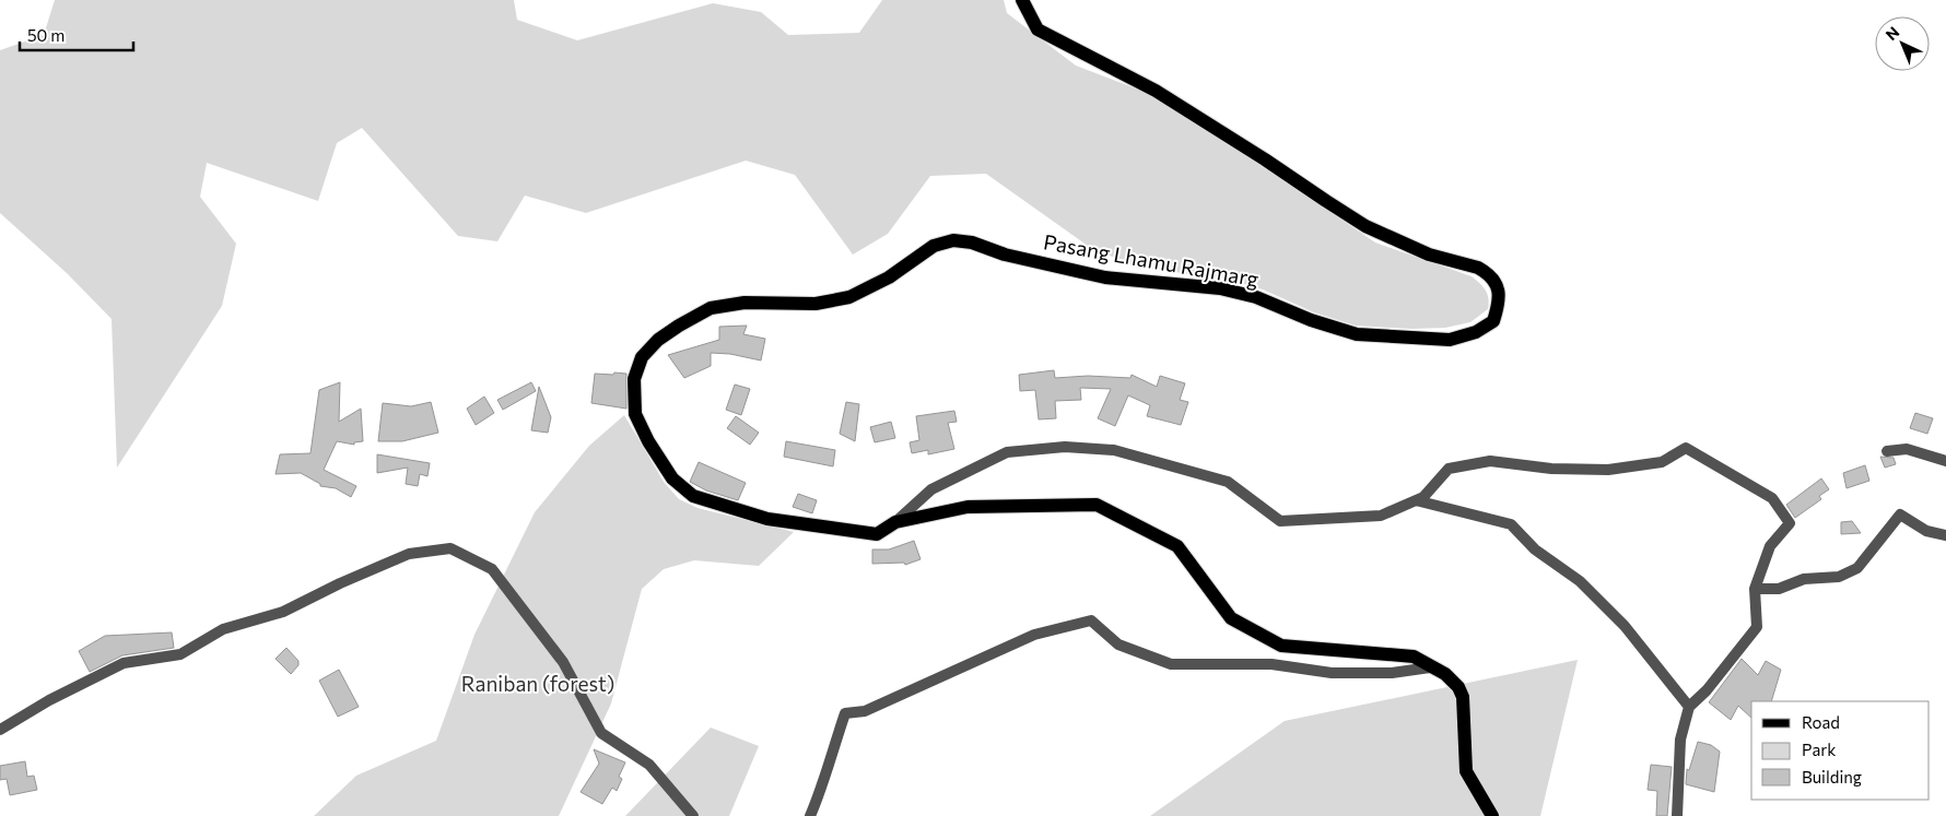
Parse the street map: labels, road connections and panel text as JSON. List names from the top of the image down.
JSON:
{
  "streets": {
    "main road": ["Pasang Lhamu Rajmarg"]
  },
  "parks": ["Raniban (forest)"],
  "legend": ["Road", "Park", "Building"],
  "scale_bar": "50 m",
  "north": "top left"
}
